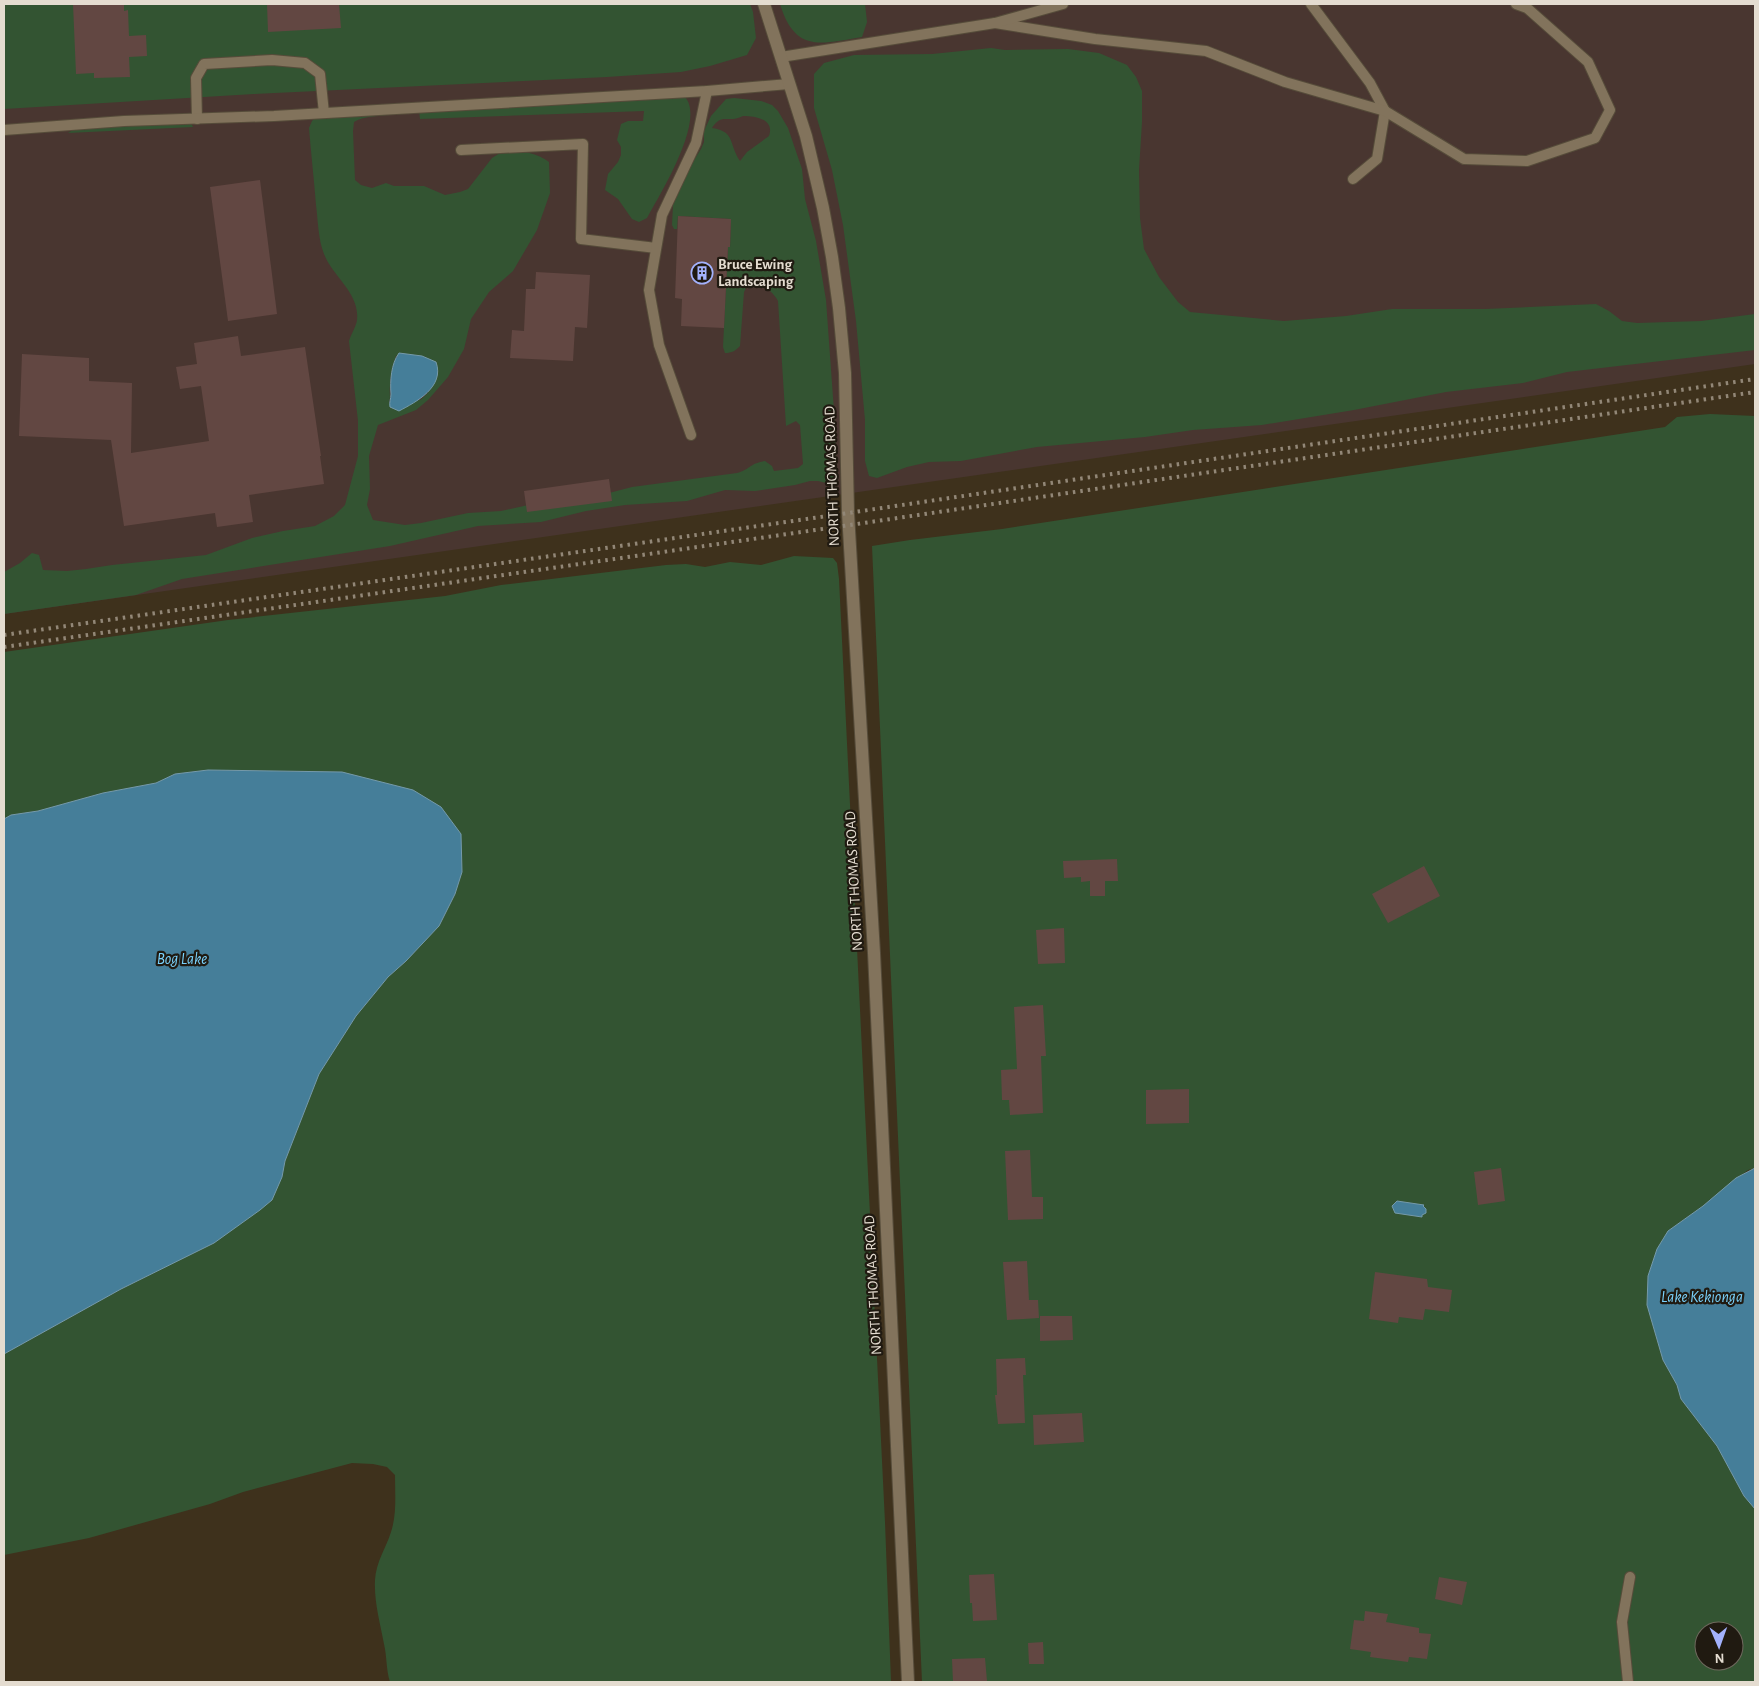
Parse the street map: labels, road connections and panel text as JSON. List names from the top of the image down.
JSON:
{
  "streets": {
    "main road": ["NORTH THOMAS ROAD"]
  },
  "water": ["Bog Lake", "Lake Kekionga"],
  "places": {
    "building": ["Bruce Ewing Landscaping"]
  },
  "north": "bottom"
}
